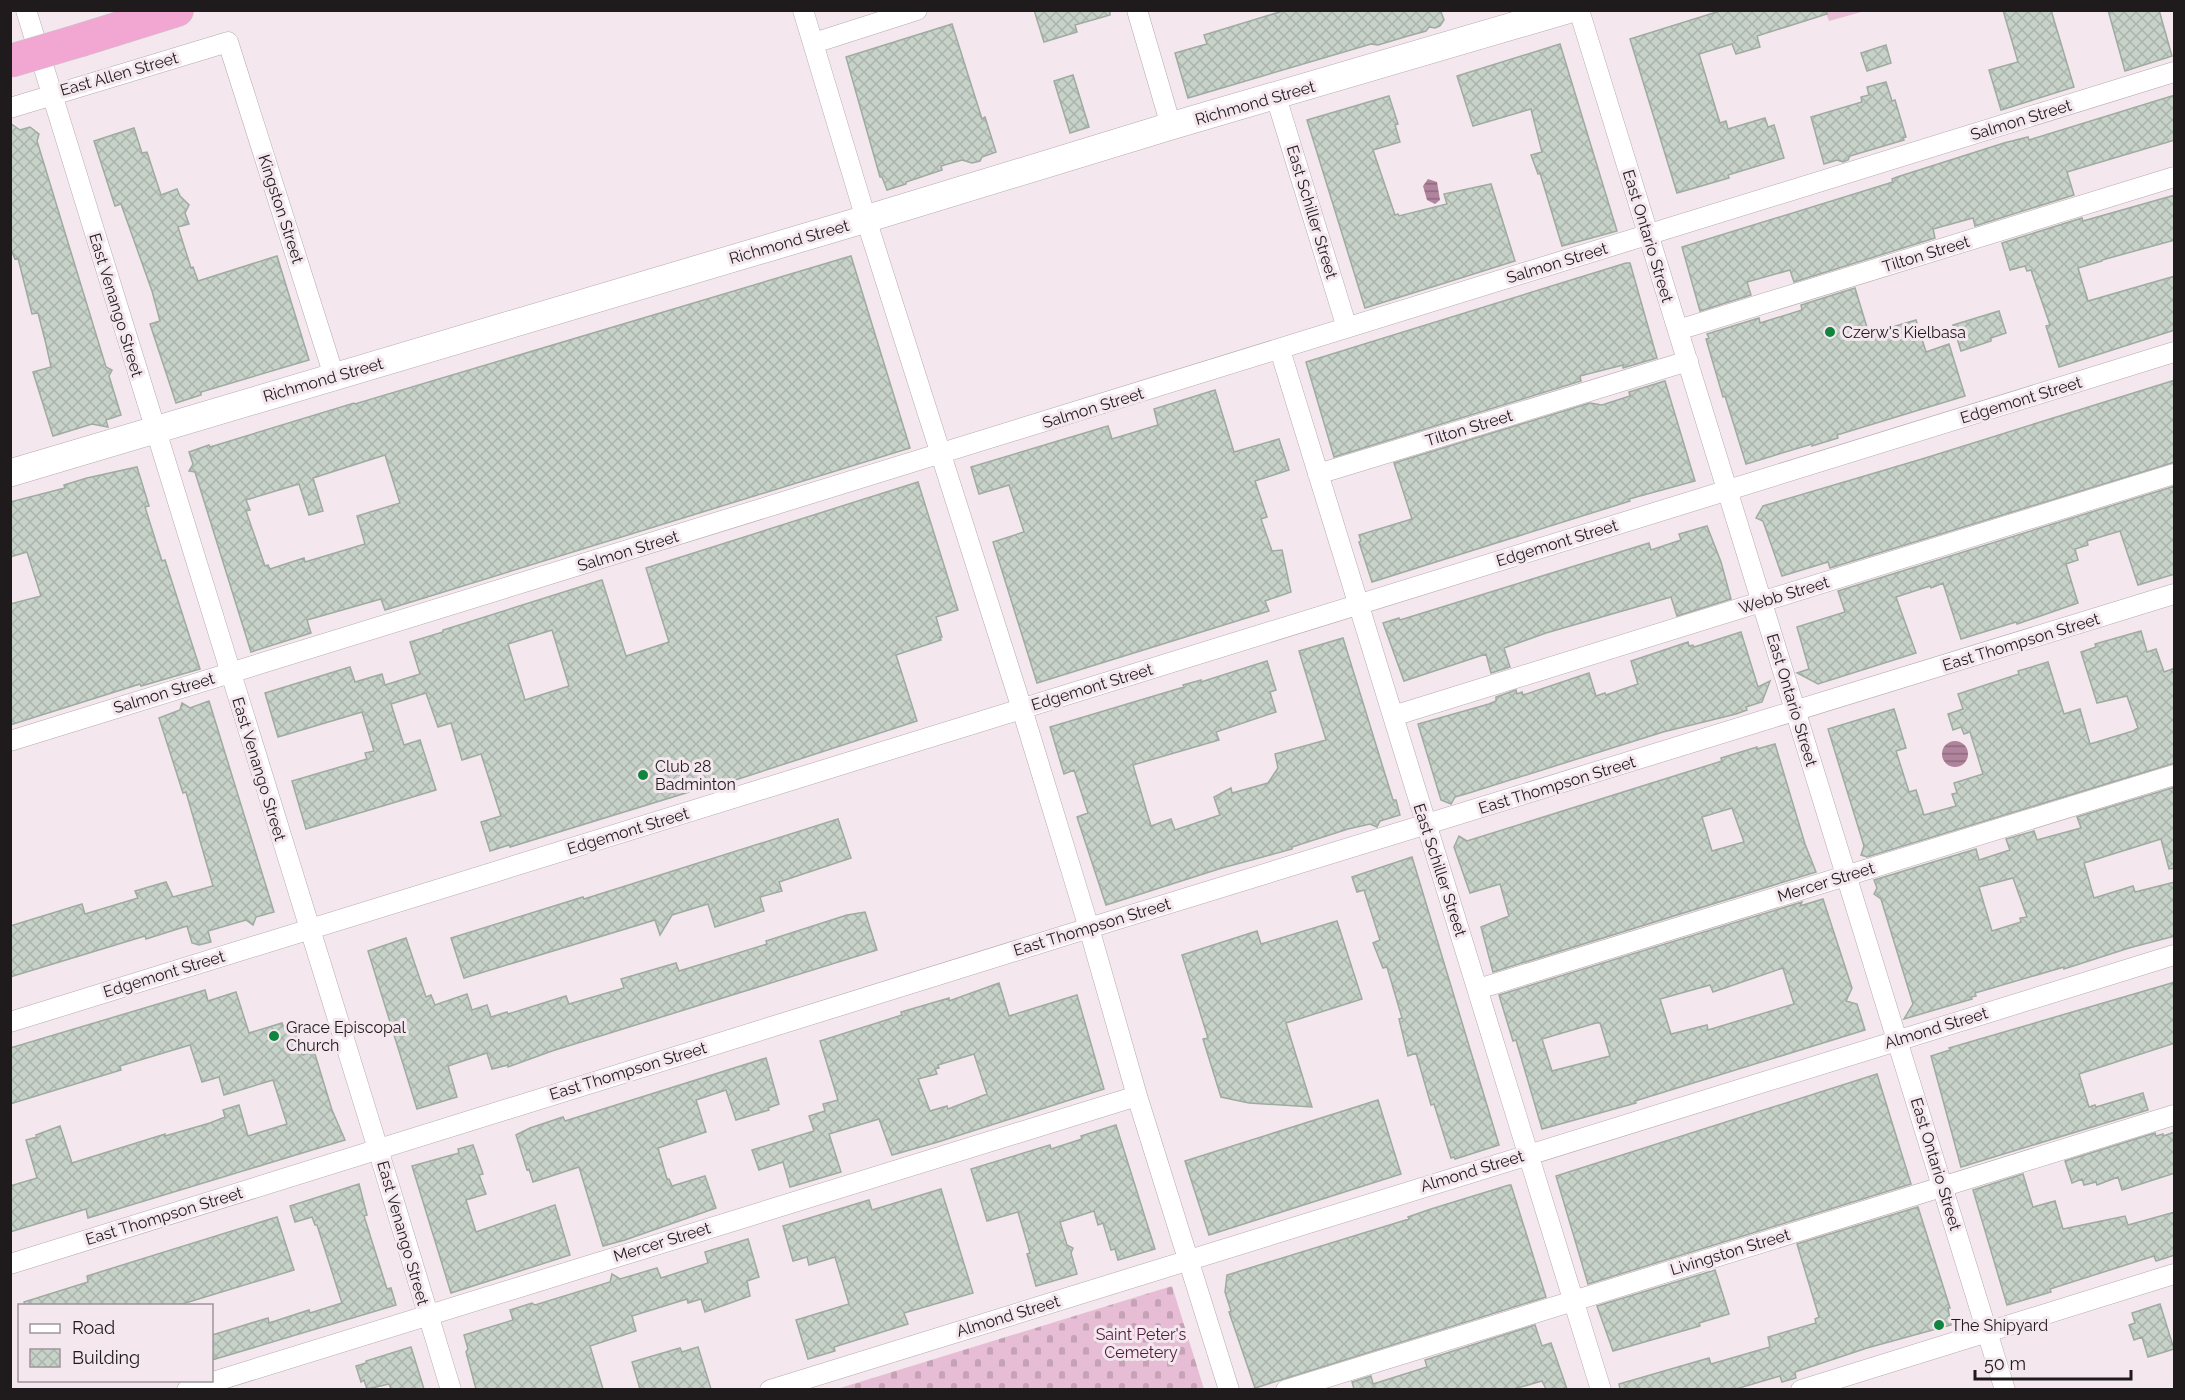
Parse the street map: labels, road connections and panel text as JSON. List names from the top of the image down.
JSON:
{
  "streets": {
    "main road": ["Richmond Street"],
    "street": [
      "East Allen Street",
      "Salmon Street",
      "Kingston Street",
      "East Schiller Street",
      "East Ontario Street",
      "Tilton Street",
      "East Venango Street",
      "Edgemont Street",
      "Webb Street",
      "East Thompson Street",
      "Mercer Street",
      "Almond Street",
      "Livingston Street"
    ]
  },
  "crossings": [
    ["East Allen Street", "Kingston Street"],
    ["East Allen Street", "East Venango Street"],
    ["Richmond Street", "Kingston Street"],
    ["Richmond Street", "East Schiller Street"],
    ["Richmond Street", "East Venango Street"],
    ["Salmon Street", "East Schiller Street"],
    ["Salmon Street", "East Ontario Street"],
    ["Salmon Street", "East Venango Street"],
    ["East Schiller Street", "Tilton Street"],
    ["East Schiller Street", "Edgemont Street"],
    ["East Schiller Street", "Webb Street"],
    ["East Schiller Street", "East Thompson Street"],
    ["East Schiller Street", "Mercer Street"],
    ["East Schiller Street", "Almond Street"],
    ["East Schiller Street", "Livingston Street"],
    ["East Ontario Street", "Tilton Street"],
    ["East Ontario Street", "Edgemont Street"],
    ["East Ontario Street", "Webb Street"],
    ["East Ontario Street", "East Thompson Street"],
    ["East Ontario Street", "Mercer Street"],
    ["East Ontario Street", "Almond Street"],
    ["East Ontario Street", "Livingston Street"],
    ["East Venango Street", "Edgemont Street"],
    ["East Venango Street", "East Thompson Street"],
    ["East Venango Street", "Mercer Street"]
  ],
  "parks": ["Saint Peter's Cemetery"],
  "places": [
    "Czerw's Kielbasa",
    "Club 28 Badminton",
    "Grace Episcopal Church",
    "The Shipyard"
  ],
  "legend": ["Road", "Building"],
  "scale_bar": "50 m"
}
